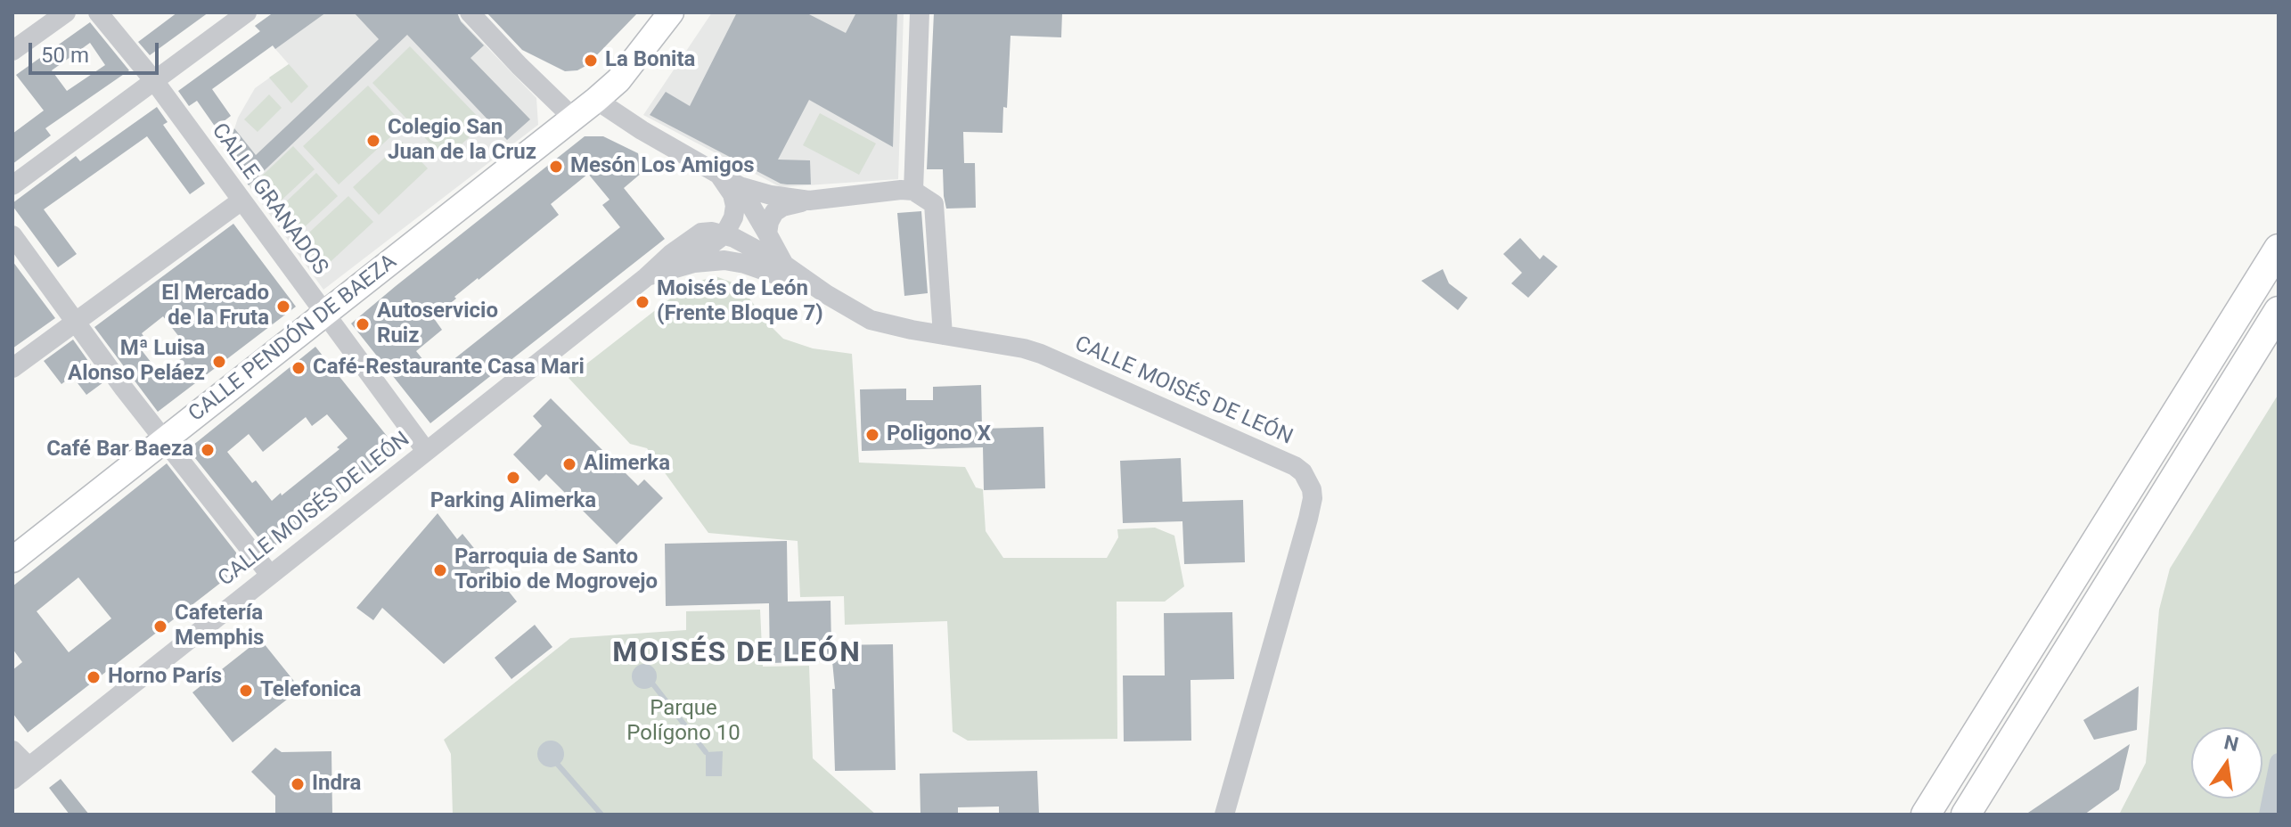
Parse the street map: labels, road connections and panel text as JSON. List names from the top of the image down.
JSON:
{
  "streets": {
    "main road": ["CALLE PENDÓN DE BAEZA"],
    "street": ["CALLE GRANADOS", "CALLE MOISÉS DE LEÓN"]
  },
  "crossings": [
    ["CALLE GRANADOS", "CALLE PENDÓN DE BAEZA"],
    ["CALLE GRANADOS", "CALLE MOISÉS DE LEÓN"]
  ],
  "districts": ["MOISÉS DE LEÓN"],
  "parks": ["Parque Polígono 10"],
  "places": [
    "La Bonita",
    "Colegio San Juan de la Cruz",
    "Mesón Los Amigos",
    "Moisés de León (Frente Bloque 7)",
    "El Mercado de la Fruta",
    "Autoservicio Ruiz",
    "Mª Luisa Alonso Peláez",
    "Café-Restaurante Casa Mari",
    "Poligono X",
    "Café Bar Baeza",
    "Alimerka",
    "Parking Alimerka",
    "Parroquia de Santo Toribio de Mogrovejo",
    "Cafetería Memphis",
    "Horno París",
    "Telefonica",
    "Indra"
  ],
  "scale_bar": "50 m",
  "north": "top"
}
